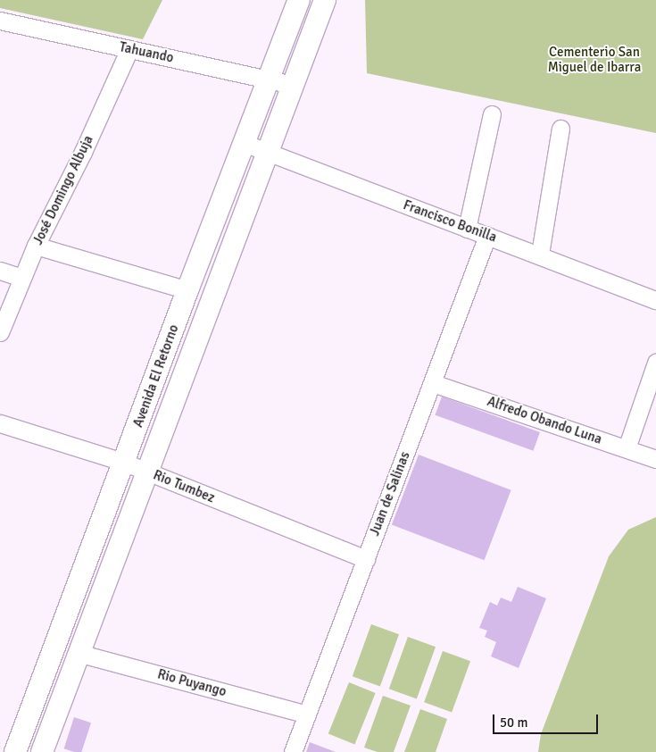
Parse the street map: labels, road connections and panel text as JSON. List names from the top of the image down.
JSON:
{
  "streets": {
    "main road": ["Avenida El Retorno"],
    "street": [
      "Tahuando",
      "José Domingo Albuja",
      "Francisco Bonilla",
      "Alfredo Obando Luna",
      "Rio Tumbez",
      "Juan de Salinas",
      "Rio Puyango"
    ]
  },
  "crossings": [
    ["Tahuando", "José Domingo Albuja"],
    ["Tahuando", "Avenida El Retorno"],
    ["Francisco Bonilla", "Avenida El Retorno"],
    ["Francisco Bonilla", "Juan de Salinas"],
    ["Avenida El Retorno", "Rio Tumbez"],
    ["Avenida El Retorno", "Rio Puyango"],
    ["Alfredo Obando Luna", "Juan de Salinas"],
    ["Rio Tumbez", "Juan de Salinas"],
    ["Juan de Salinas", "Rio Puyango"]
  ],
  "parks": ["Cementerio San Miguel de Ibarra"],
  "scale_bar": "50 m"
}
